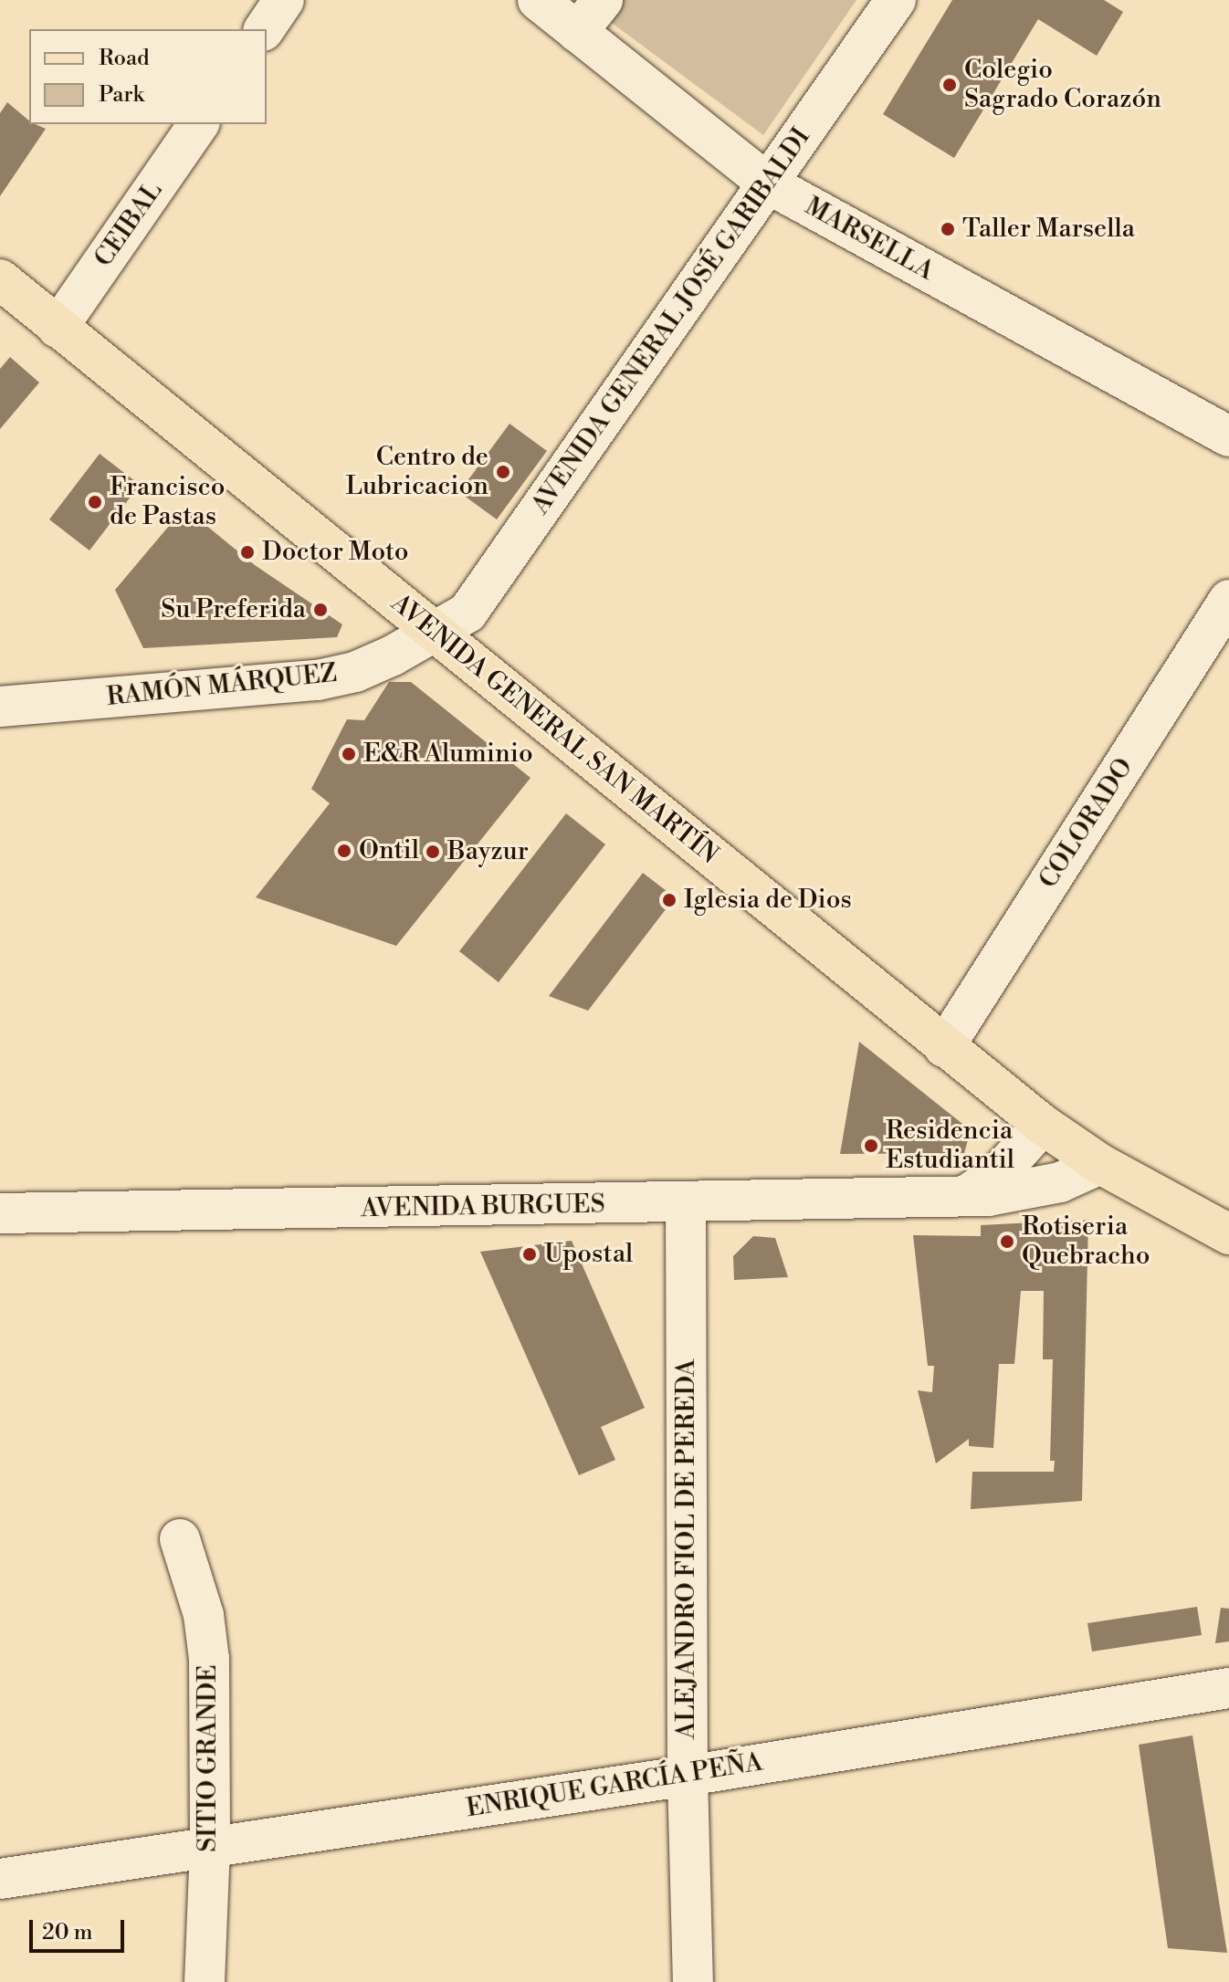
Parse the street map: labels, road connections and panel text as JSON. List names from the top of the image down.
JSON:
{
  "streets": {
    "main road": ["AVENIDA GENERAL SAN MARTÍN"],
    "street": [
      "CEIBAL",
      "MARSELLA",
      "AVENIDA GENERAL JOSÉ GARIBALDI",
      "RAMÓN MÁRQUEZ",
      "COLORADO",
      "AVENIDA BURGUES",
      "ALEJANDRO FIOL DE PEREDA",
      "SITIO GRANDE",
      "ENRIQUE GARCÍA PEÑA"
    ]
  },
  "crossings": [
    ["CEIBAL", "AVENIDA GENERAL SAN MARTÍN"],
    ["MARSELLA", "AVENIDA GENERAL JOSÉ GARIBALDI"],
    ["AVENIDA GENERAL JOSÉ GARIBALDI", "RAMÓN MÁRQUEZ"],
    ["AVENIDA GENERAL JOSÉ GARIBALDI", "AVENIDA GENERAL SAN MARTÍN"],
    ["RAMÓN MÁRQUEZ", "AVENIDA GENERAL SAN MARTÍN"],
    ["AVENIDA GENERAL SAN MARTÍN", "COLORADO"],
    ["AVENIDA GENERAL SAN MARTÍN", "AVENIDA BURGUES"],
    ["AVENIDA BURGUES", "ALEJANDRO FIOL DE PEREDA"],
    ["ALEJANDRO FIOL DE PEREDA", "ENRIQUE GARCÍA PEÑA"],
    ["SITIO GRANDE", "ENRIQUE GARCÍA PEÑA"]
  ],
  "places": [
    "Colegio Sagrado Corazón",
    "Taller Marsella",
    "Centro de Lubricacion",
    "Francisco de Pastas",
    "Doctor Moto",
    "Su Preferida",
    "E&R Aluminio",
    "Ontil",
    "Bayzur",
    "Iglesia de Dios",
    "Residencia Estudiantil",
    "Rotiseria Quebracho",
    "Upostal"
  ],
  "legend": ["Road", "Park"],
  "scale_bar": "20 m"
}
